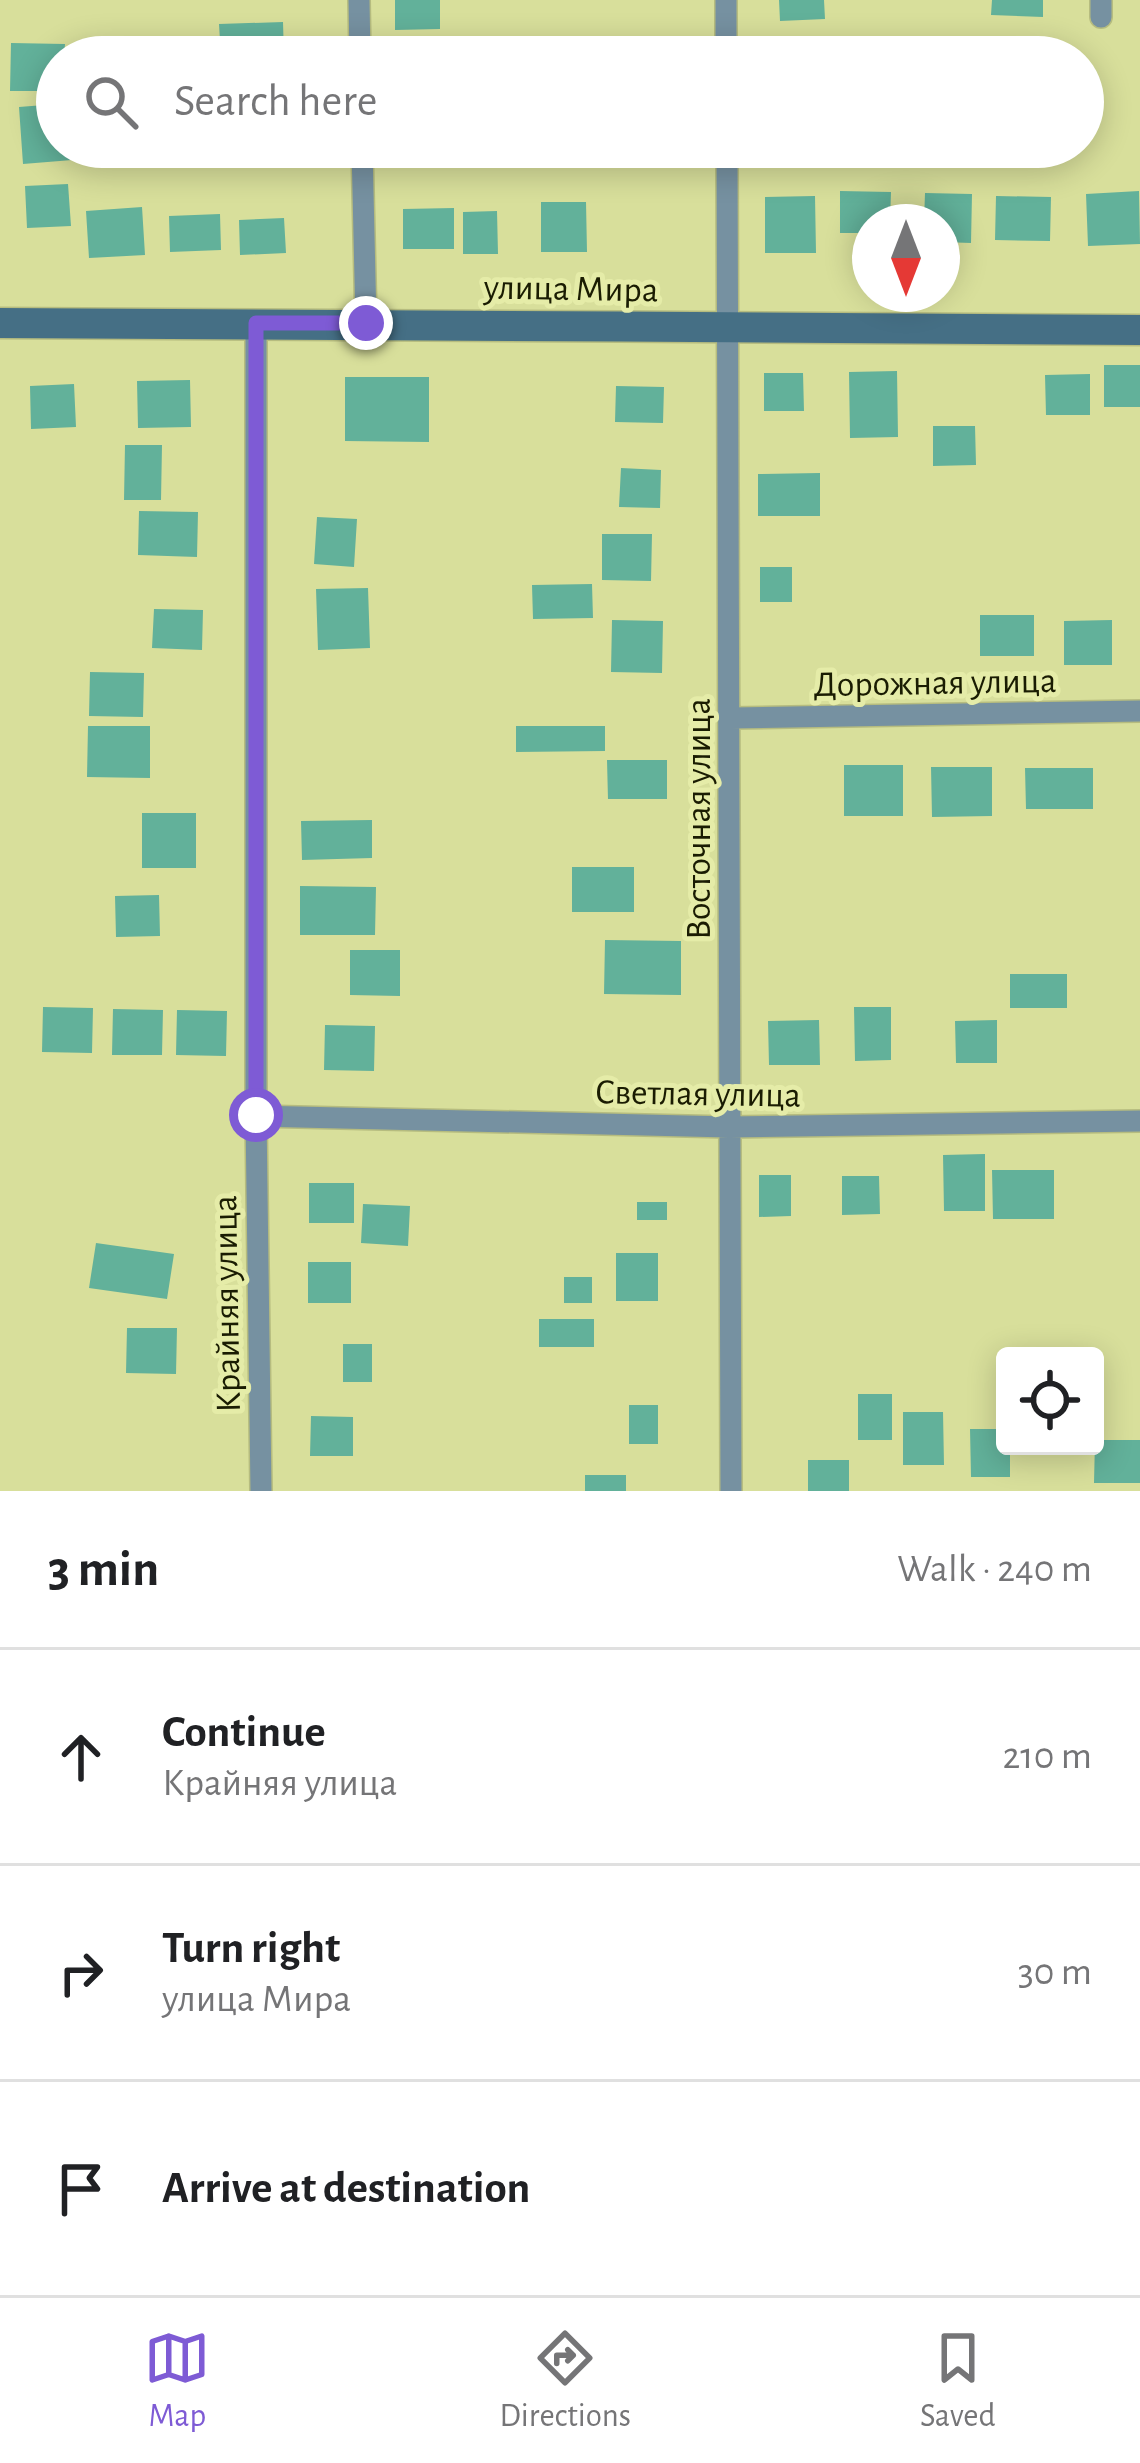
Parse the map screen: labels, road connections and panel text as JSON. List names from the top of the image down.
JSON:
{
  "streets": {
    "street": [
      "улица Мира",
      "Дорожная улица",
      "Восточная улица",
      "Светлая улица",
      "Крайняя улица"
    ]
  },
  "crossings": [
    ["улица Мира", "Восточная улица"],
    ["улица Мира", "Крайняя улица"],
    ["Дорожная улица", "Восточная улица"],
    ["Восточная улица", "Светлая улица"],
    ["Светлая улица", "Крайняя улица"]
  ],
  "north": "bottom",
  "page": {
    "search": "Search here",
    "heading": ["3 min", "Walk · 240 m"],
    "list": [
      ["Continue", "Крайняя улица", "210 m"],
      ["Turn right", "улица Мира", "30 m"],
      "Arrive at destination"
    ],
    "nav": ["Map", "Directions", "Saved"]
  }
}
